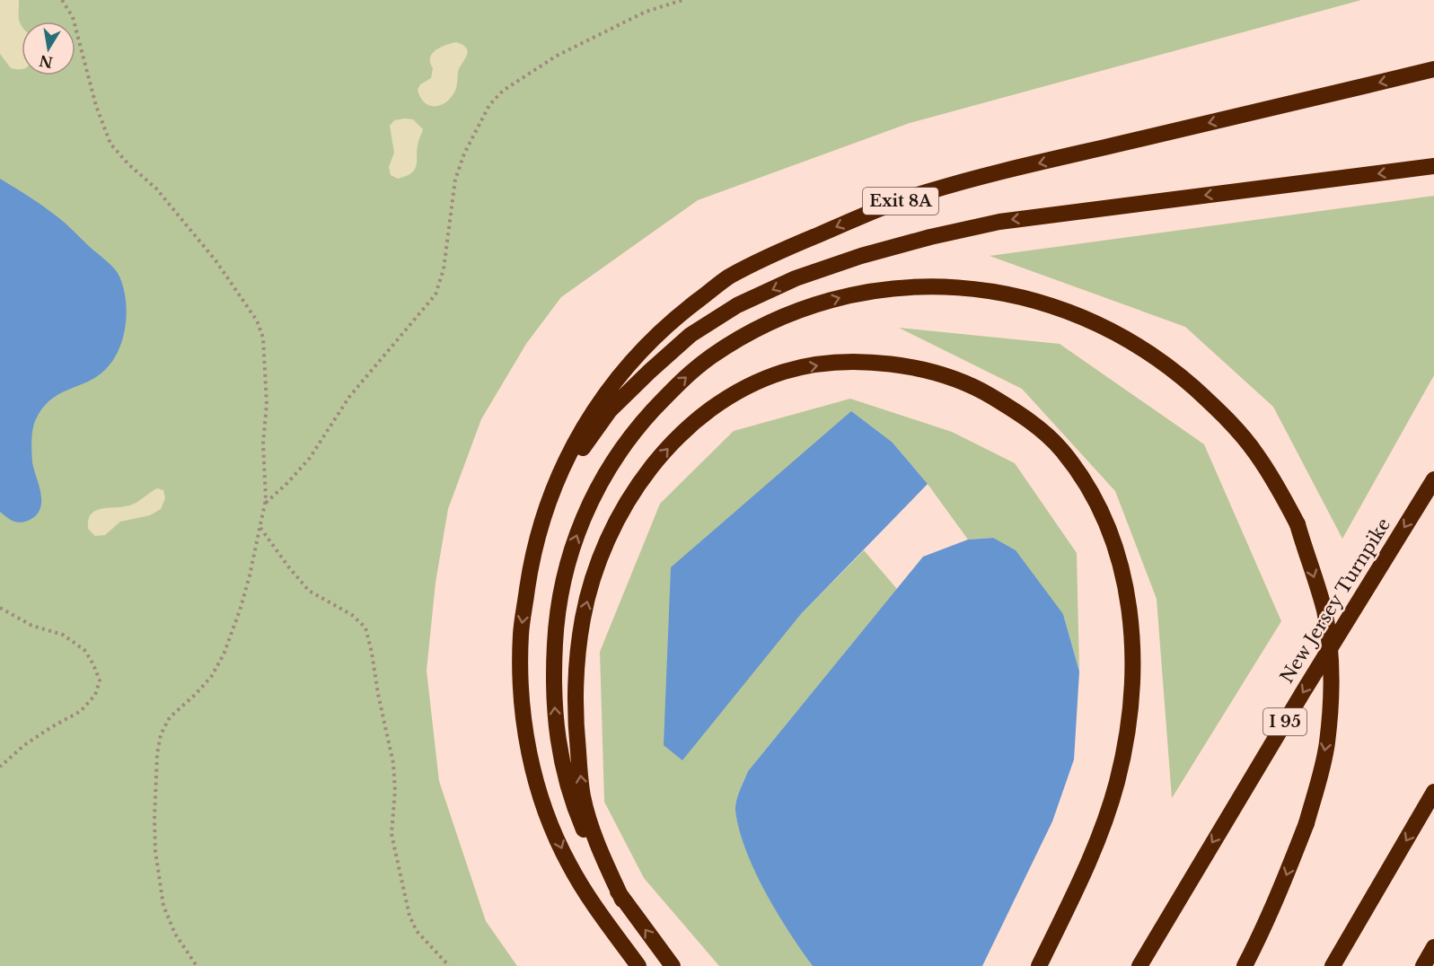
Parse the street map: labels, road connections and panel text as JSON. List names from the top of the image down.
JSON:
{
  "streets": {
    "highway": ["Exit 8A", "New Jersey Turnpike", "I 95"]
  },
  "one_way": ["New Jersey Turnpike"],
  "north": "bottom"
}
